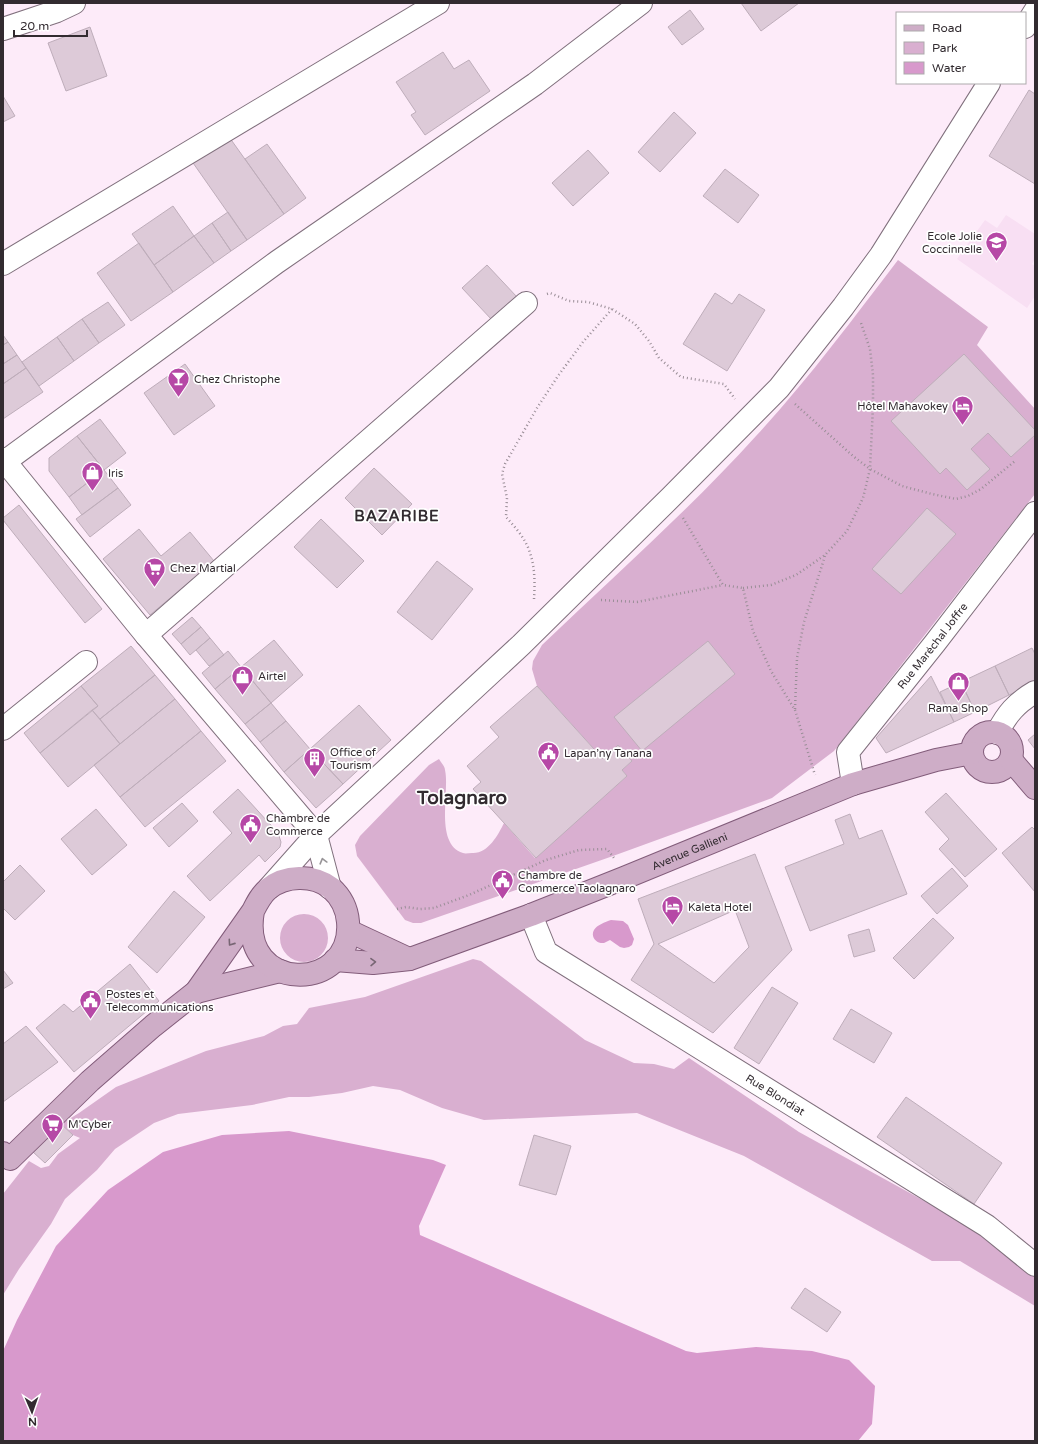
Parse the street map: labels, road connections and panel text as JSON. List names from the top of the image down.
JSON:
{
  "streets": {
    "main road": ["Avenue Gallieni"],
    "street": ["Rue Maréchal Joffre", "Rue Blondiat"]
  },
  "crossings": [
    ["Rue Maréchal Joffre", "Avenue Gallieni"],
    ["Avenue Gallieni", "Rue Blondiat"]
  ],
  "districts": ["BAZARIBE", "Tolagnaro"],
  "places": {
    "school or university": ["Ecole Jolie Coccinnelle"],
    "bar": ["Chez Christophe"],
    "hotel": ["Hôtel Mahavokey", "Kaleta Hotel"],
    "shop": ["Iris", "Airtel", "Rama Shop"],
    "supermarket": ["Chez Martial", "M'Cyber"],
    "public building": [
      "Lapan’ny Tanana",
      "Chambre de Commerce",
      "Chambre de Commerce Taolagnaro",
      "Postes et Telecommunications"
    ],
    "building": ["Office of Tourism"]
  },
  "legend": ["Road", "Park", "Water"],
  "scale_bar": "20 m",
  "north": "bottom"
}
